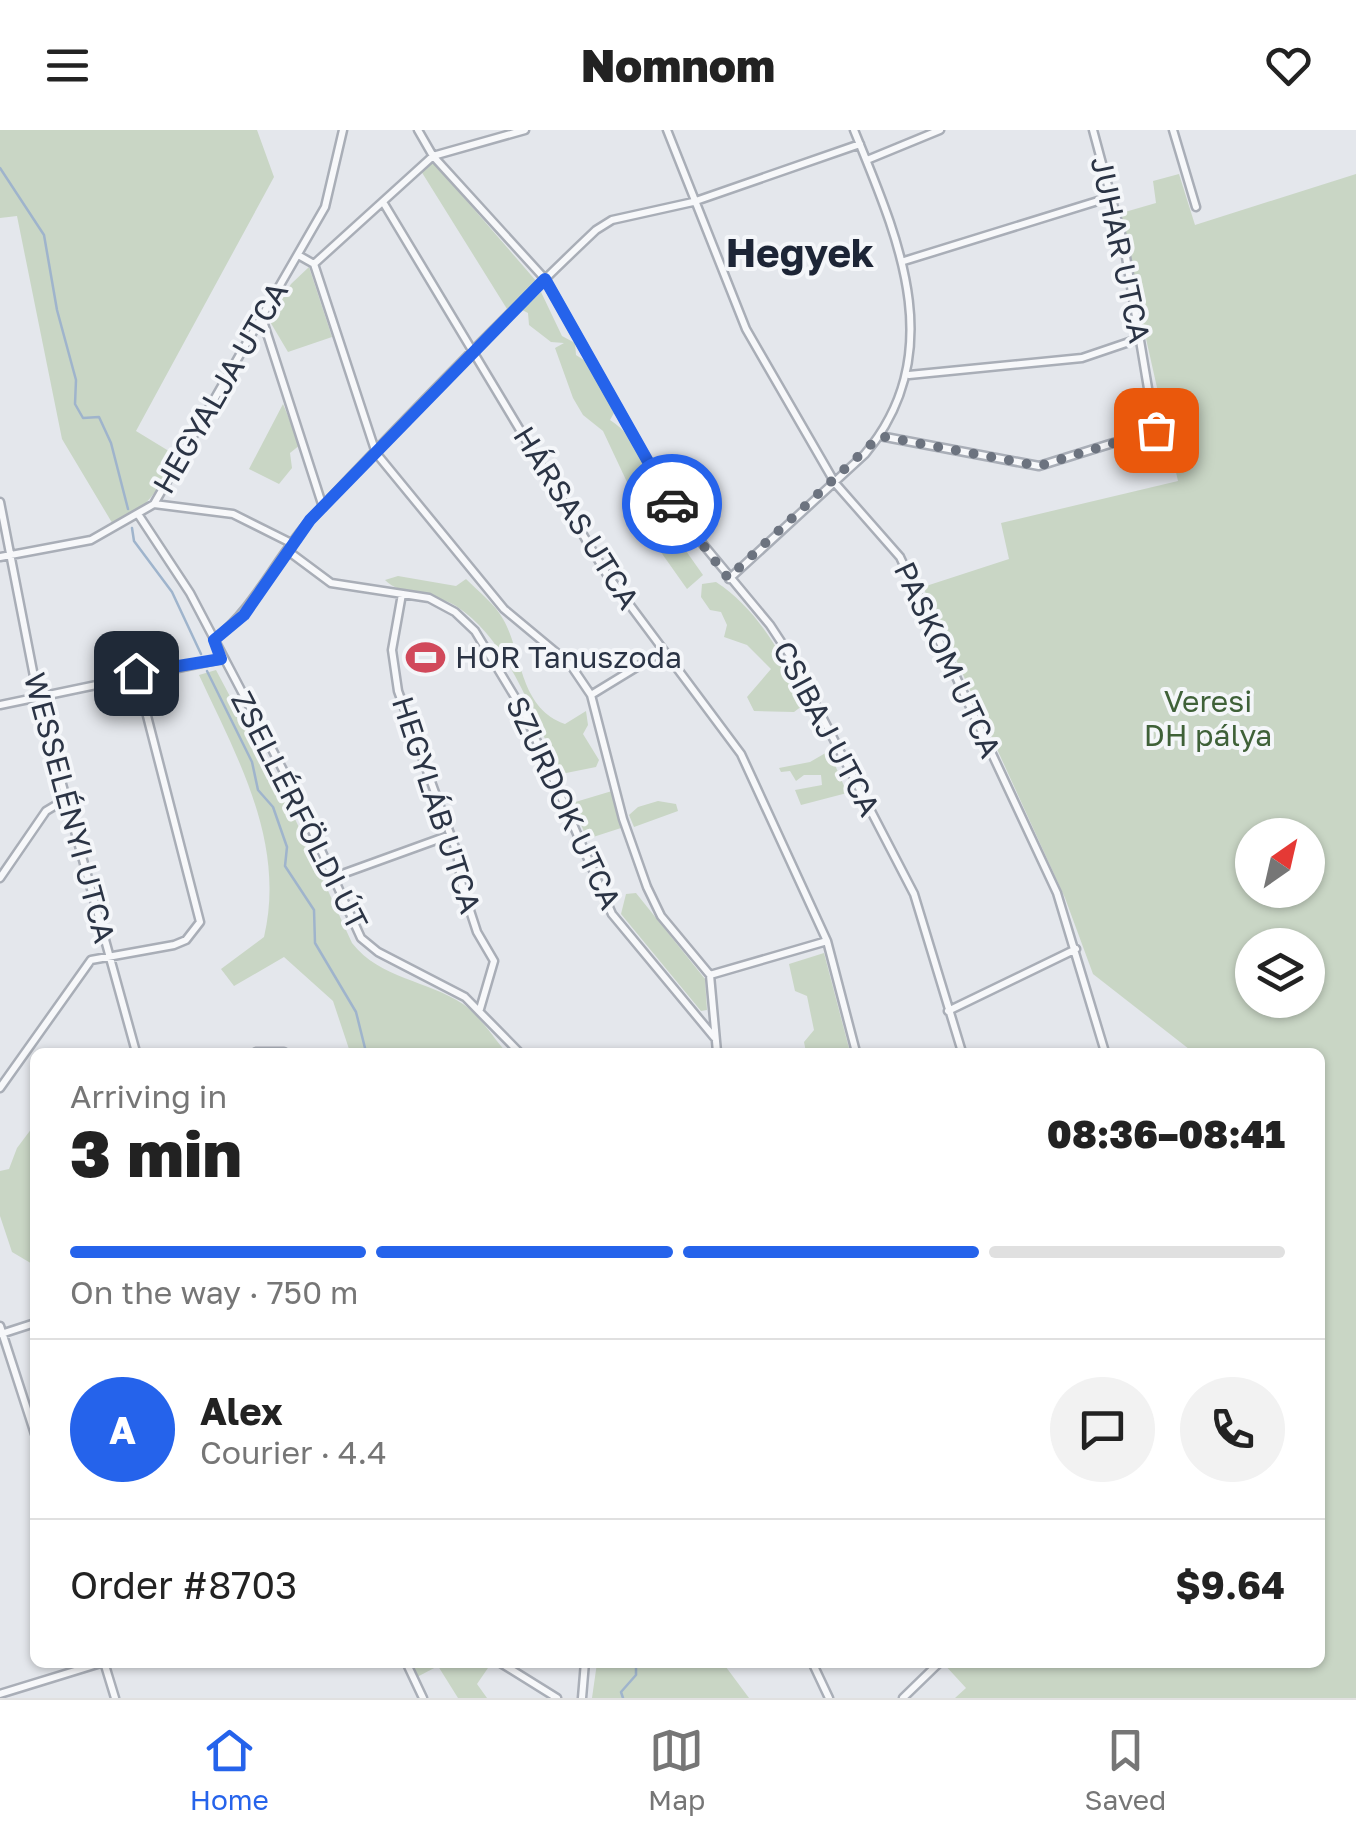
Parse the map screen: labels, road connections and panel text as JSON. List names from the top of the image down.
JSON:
{
  "streets": {
    "street": [
      "JUHAR UTCA",
      "HEGYALJA UTCA",
      "HÁRSAS UTCA",
      "PASKOM UTCA",
      "CSIBAJ UTCA",
      "SZURDOK UTCA",
      "HEGYLÁB UTCA",
      "WESSELÉNYI UTCA",
      "ZSELLÉRFÖLDI ÚT"
    ]
  },
  "crossings": [
    ["HEGYALJA UTCA", "SZURDOK UTCA"],
    ["HEGYALJA UTCA", "WESSELÉNYI UTCA"],
    ["HEGYALJA UTCA", "ZSELLÉRFÖLDI ÚT"],
    ["SZURDOK UTCA", "HEGYLÁB UTCA"],
    ["HEGYLÁB UTCA", "ZSELLÉRFÖLDI ÚT"]
  ],
  "districts": ["Hegyek"],
  "parks": ["Veresi DH pálya"],
  "places": {
    "sports": ["HOR Tanuszoda"]
  },
  "north": "top right",
  "page": {
    "header": "Nomnom",
    "heading": ["3 min", "Arriving in", "08:36–08:41"],
    "panel": [
      "Alex",
      "Courier · 4.4",
      "Order #8703",
      "$9.64"
    ],
    "bar": "On the way · 750 m",
    "round": "A",
    "tabs": ["Home", "Map", "Saved"]
  }
}
